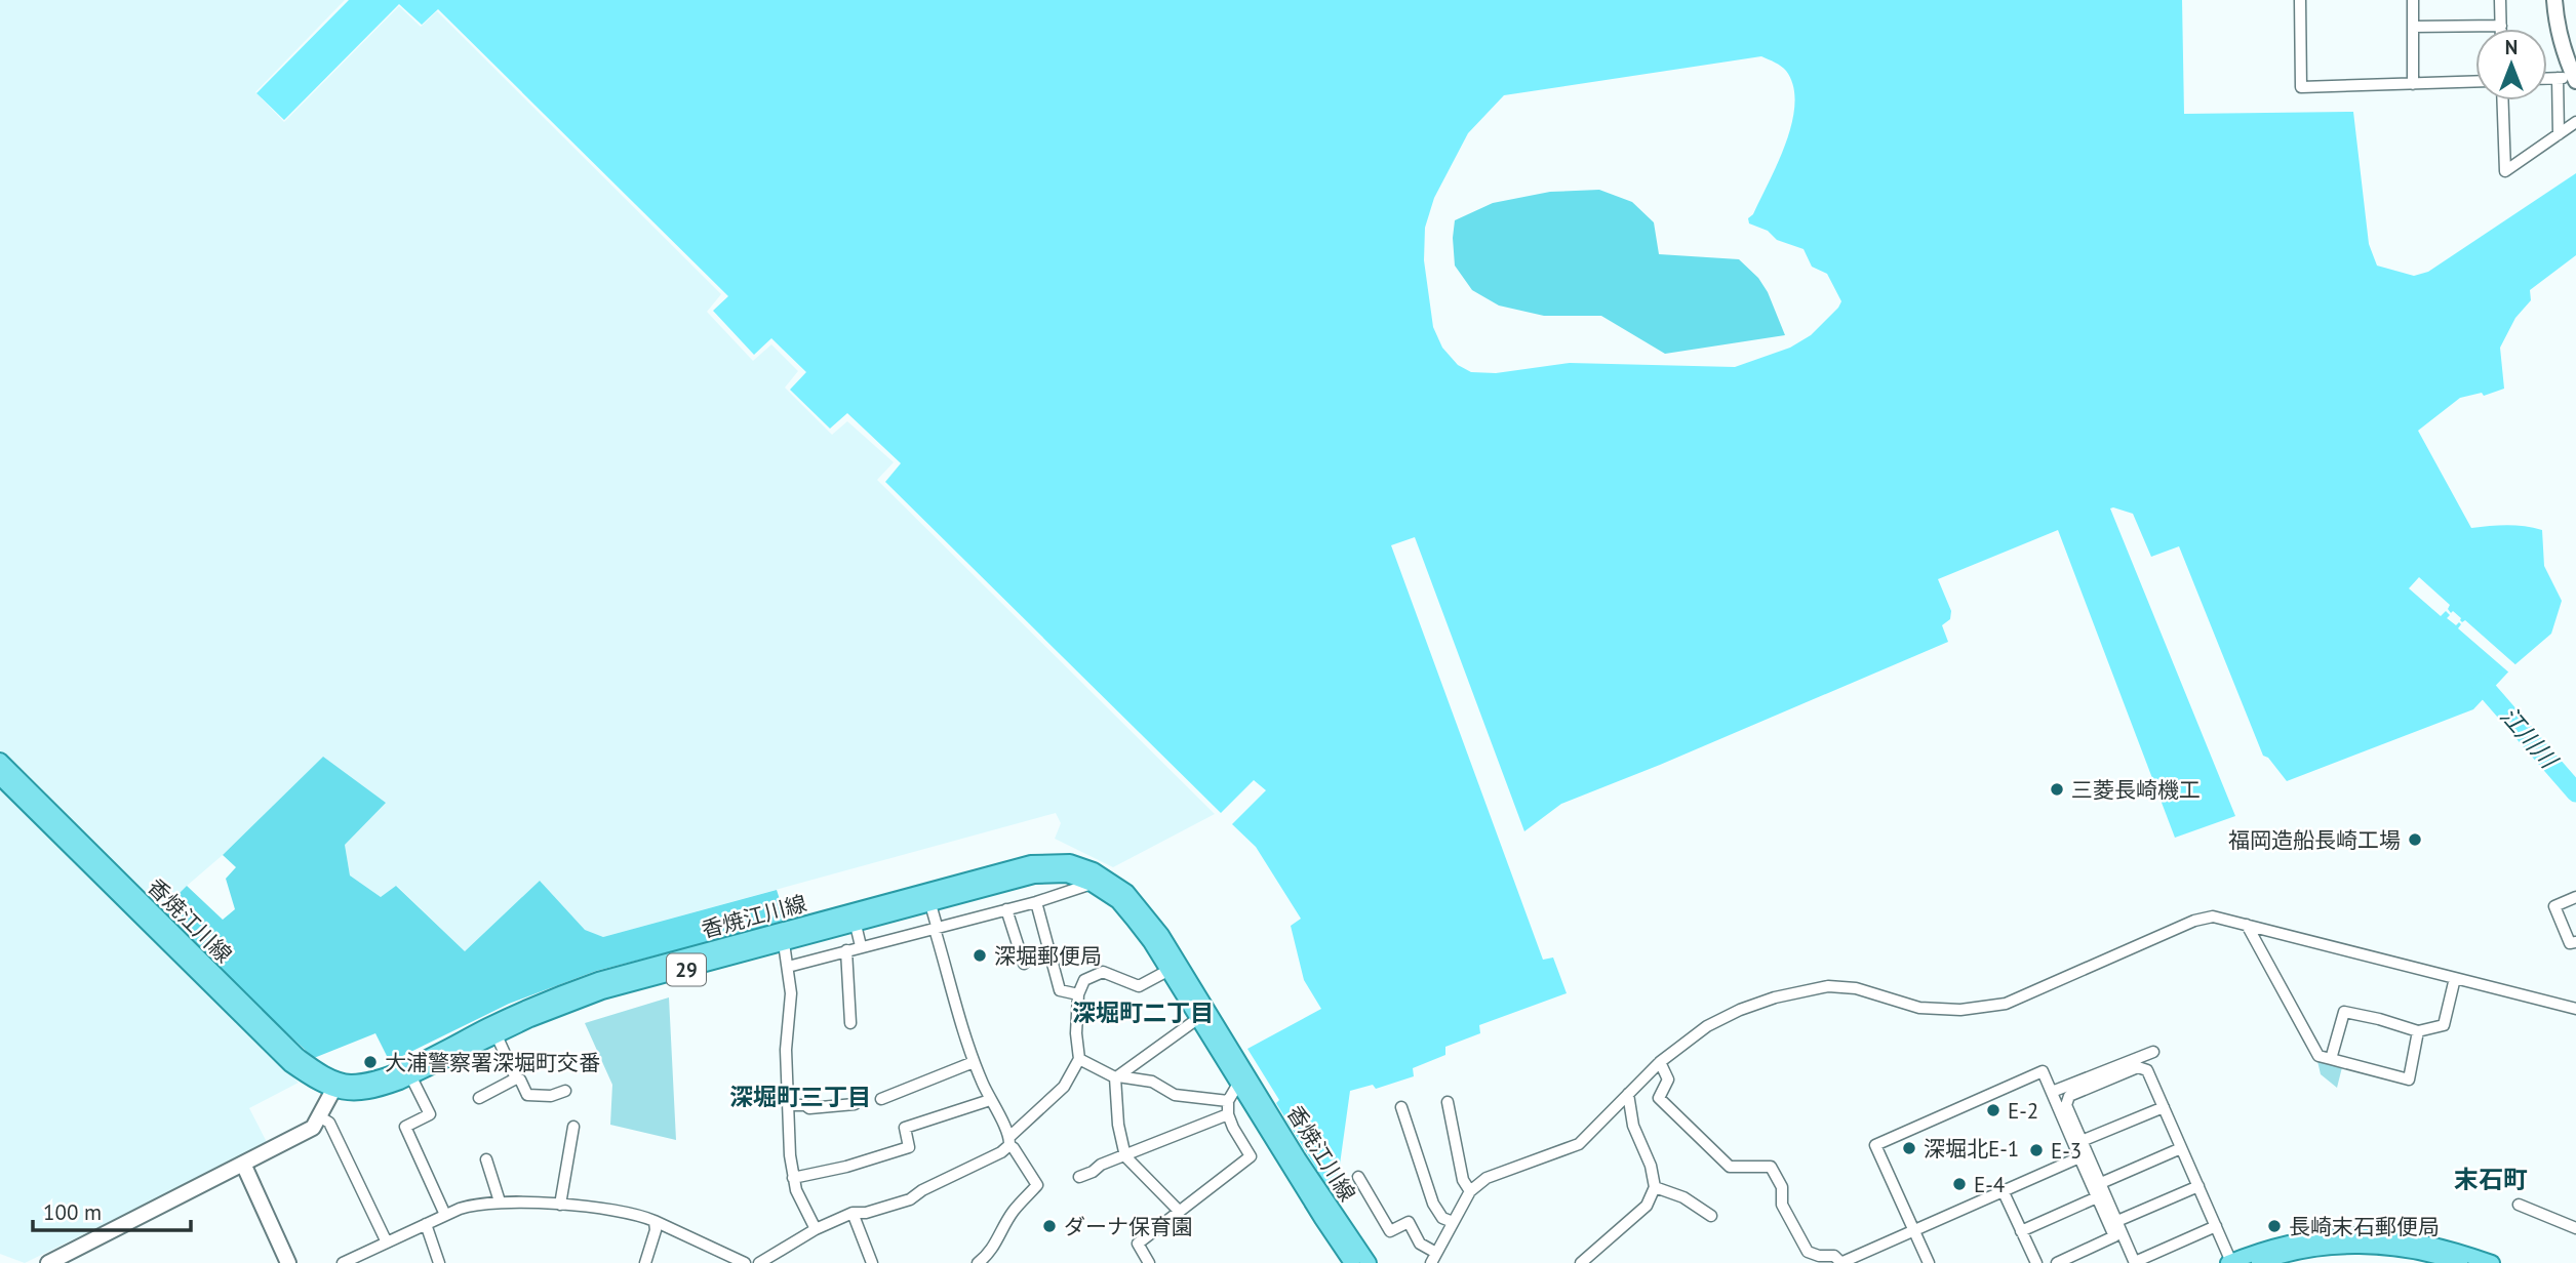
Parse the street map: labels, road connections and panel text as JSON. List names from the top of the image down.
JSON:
{
  "streets": {
    "main road": ["香焼江川線", "29"]
  },
  "districts": ["深堀町二丁目", "深堀町三丁目", "末石町"],
  "water": ["江川川"],
  "places": [
    "三菱長崎機工",
    "福岡造船長崎工場",
    "深堀郵便局",
    "大浦警察署深堀町交番",
    "E-2",
    "深堀北E-1",
    "E-3",
    "E-4",
    "ダーナ保育園",
    "長崎末石郵便局"
  ],
  "scale_bar": "100 m",
  "north": "top"
}
